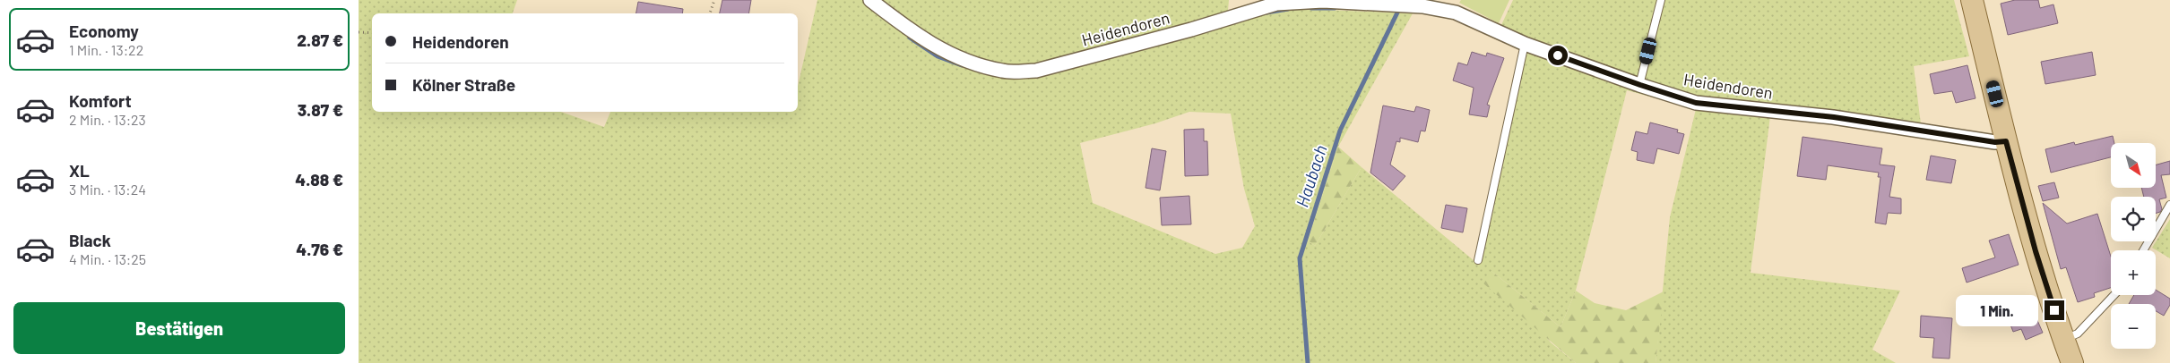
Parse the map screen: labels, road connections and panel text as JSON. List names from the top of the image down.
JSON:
{
  "streets": {
    "street": ["Heidendoren"]
  },
  "water": ["Haubach"],
  "north": "bottom right",
  "page": {
    "list": [
      {
        "name": "Economy",
        "note": "1 Min. · 13:22",
        "value": "2.87 €"
      },
      {
        "name": "Komfort",
        "note": "2 Min. · 13:23",
        "value": "3.87 €"
      },
      {
        "name": "XL",
        "note": "3 Min. · 13:24",
        "value": "4.88 €"
      },
      {
        "name": "Black",
        "note": "4 Min. · 13:25",
        "value": "4.76 €"
      }
    ],
    "banner": ["Heidendoren", "Kölner Straße"],
    "map_buttons": ["+", "−"],
    "buttons": "Bestätigen",
    "bubble": "1 Min."
  }
}
